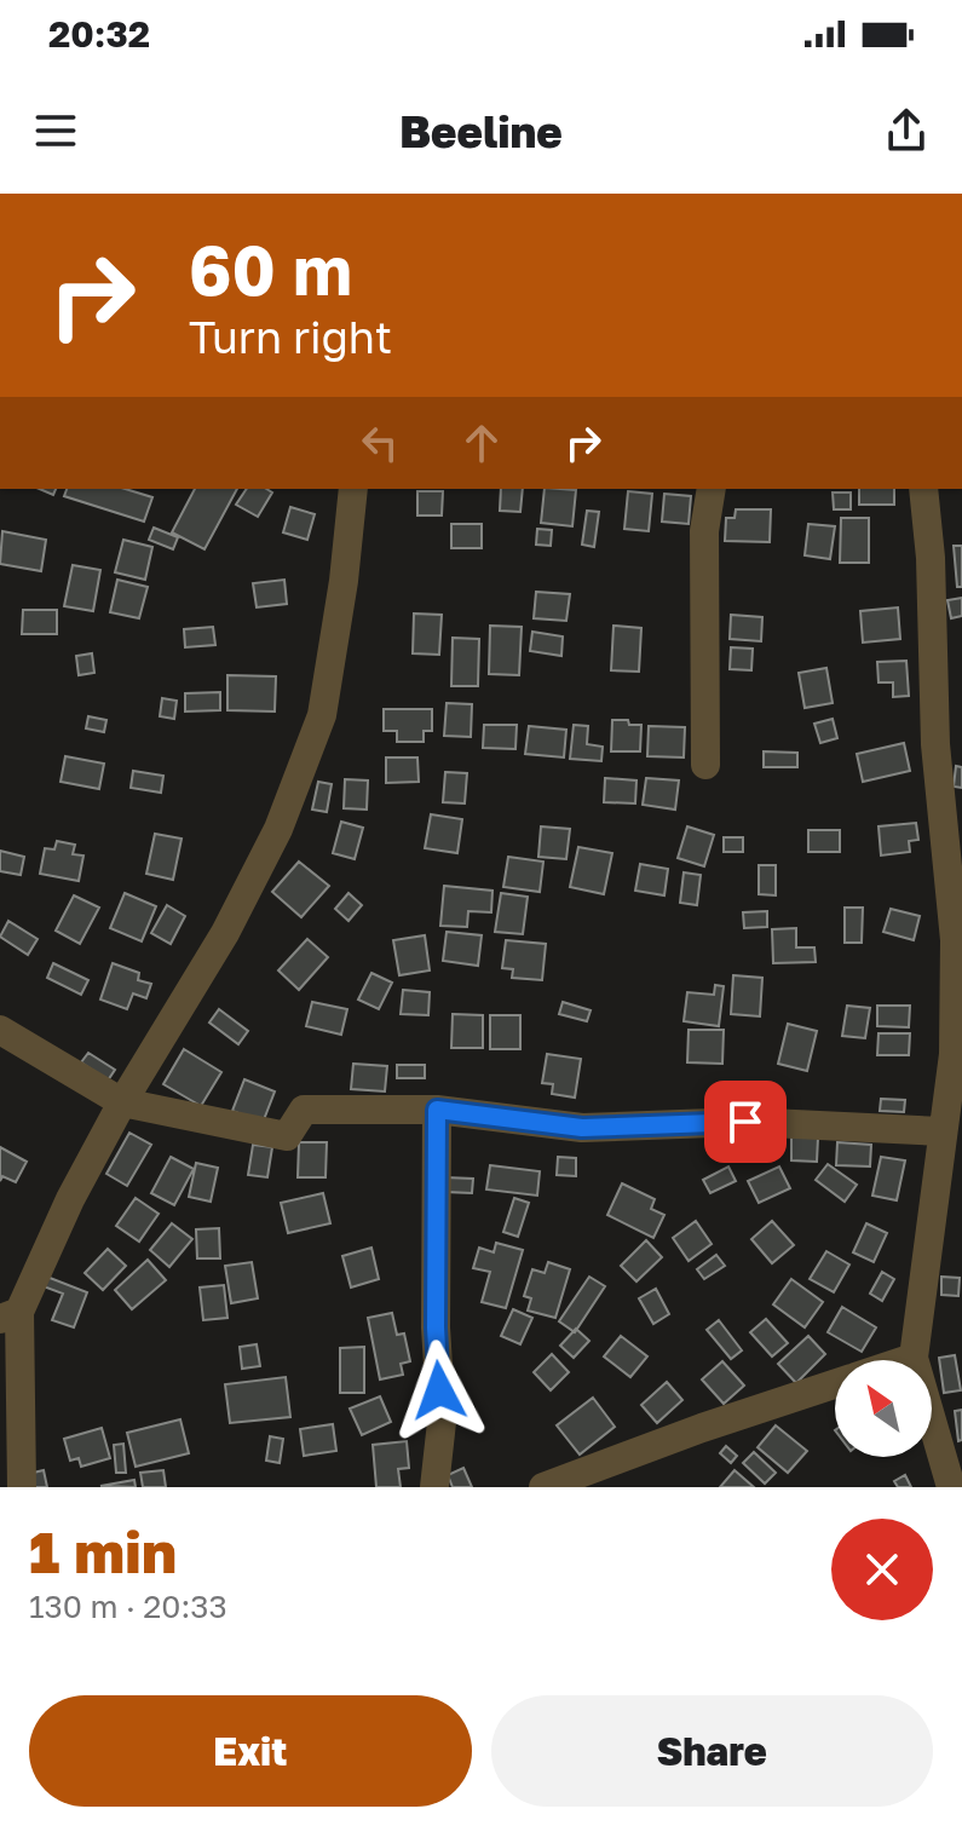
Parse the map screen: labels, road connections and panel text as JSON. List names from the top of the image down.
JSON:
{
  "north": "top left",
  "page": {
    "status": "20:32",
    "header": "Beeline",
    "turn": ["60 m", "Turn right"],
    "heading": ["1 min", "130 m · 20:33"],
    "buttons": ["Exit", "Share"]
  }
}
